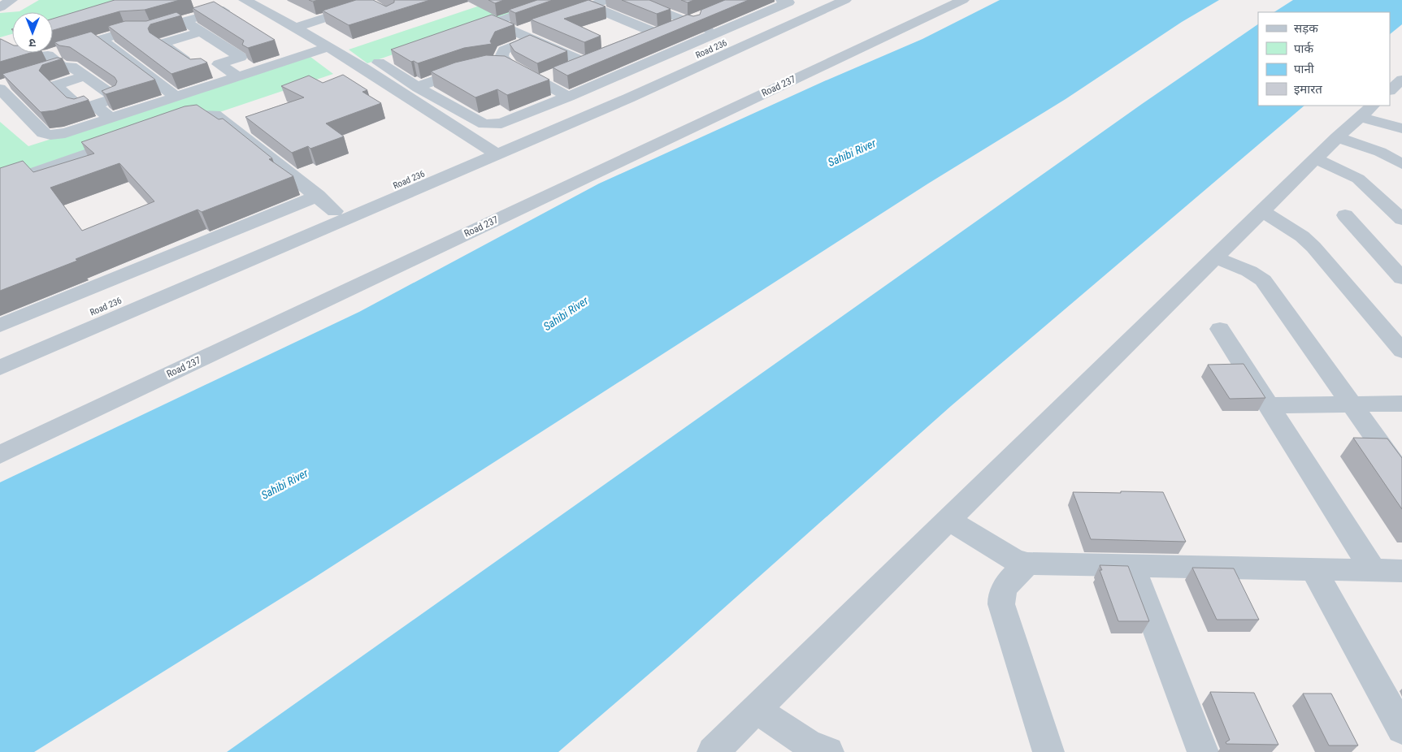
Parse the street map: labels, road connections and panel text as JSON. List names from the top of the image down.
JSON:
{
  "streets": {
    "street": ["Road 236", "Road 237"]
  },
  "water": ["Sahibi River"],
  "legend": [
    "सड़क",
    "पार्क",
    "पानी",
    "इमारत"
  ],
  "north": "bottom"
}
